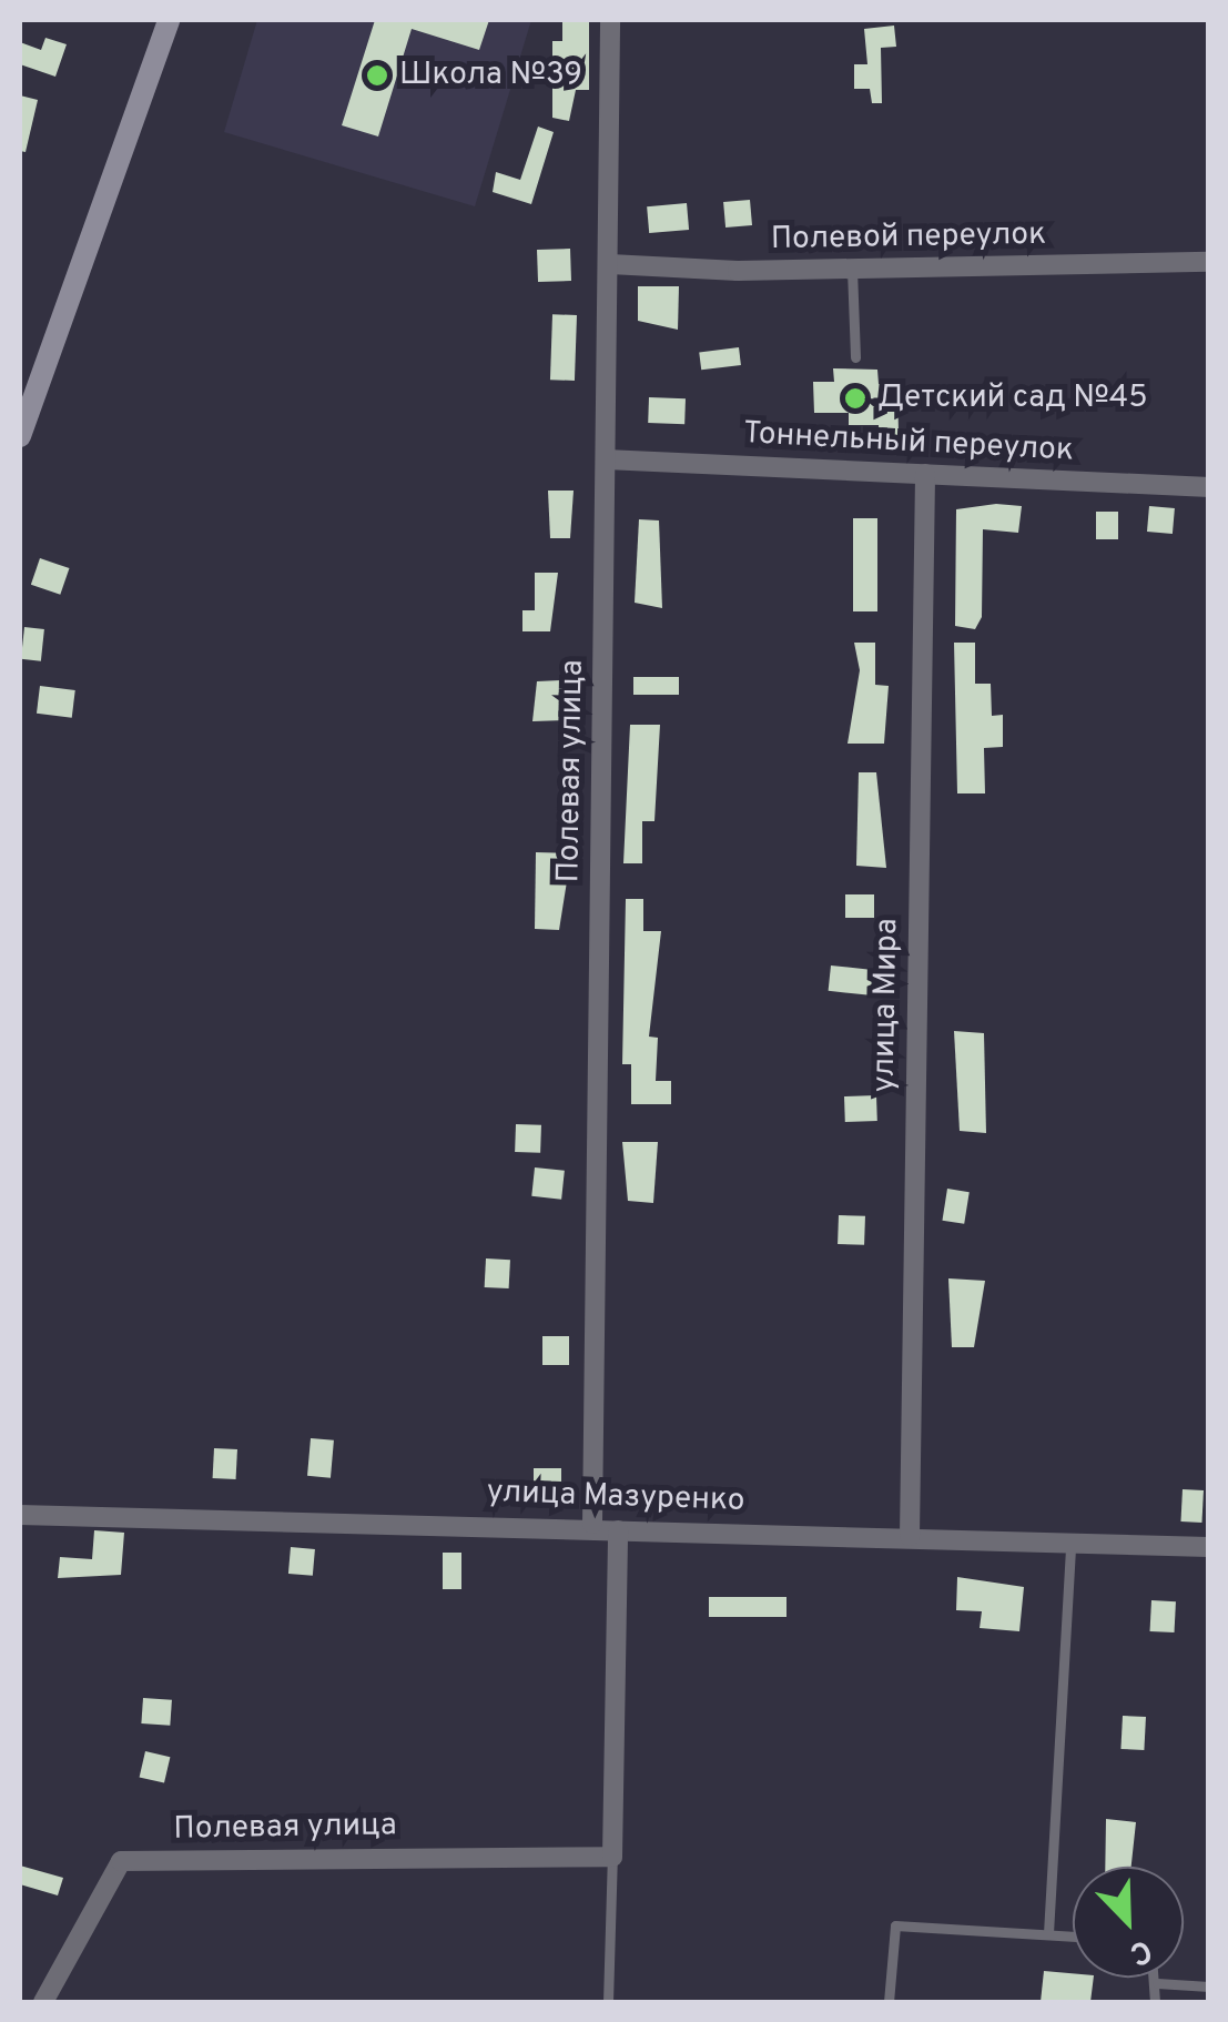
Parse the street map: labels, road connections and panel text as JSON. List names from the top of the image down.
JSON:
{
  "streets": {
    "street": [
      "Полевой переулок",
      "Тоннельный переулок",
      "Полевая улица",
      "улица Мира",
      "улица Мазуренко"
    ]
  },
  "crossings": [
    ["Полевой переулок", "Полевая улица"],
    ["Тоннельный переулок", "Полевая улица"],
    ["Тоннельный переулок", "улица Мира"],
    ["Полевая улица", "улица Мазуренко"],
    ["улица Мира", "улица Мазуренко"]
  ],
  "places": ["Школа №39", "Детский сад №45"],
  "north": "bottom right"
}
